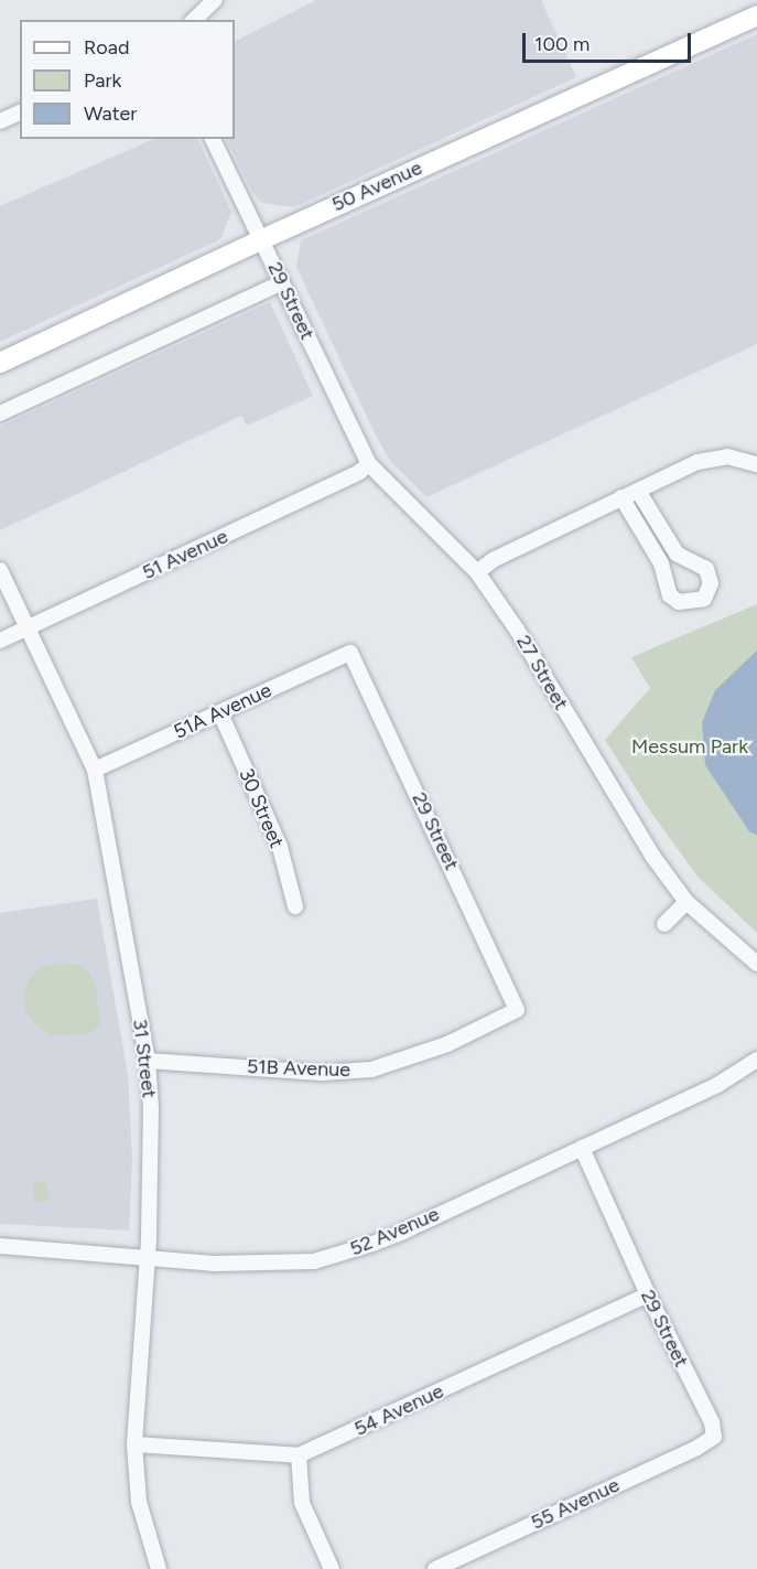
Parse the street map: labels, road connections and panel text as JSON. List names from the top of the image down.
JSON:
{
  "streets": {
    "main road": ["50 Avenue"],
    "street": [
      "29 Street",
      "51 Avenue",
      "27 Street",
      "51A Avenue",
      "30 Street",
      "31 Street",
      "51B Avenue",
      "52 Avenue",
      "54 Avenue",
      "55 Avenue"
    ]
  },
  "crossings": [
    ["50 Avenue", "29 Street"],
    ["29 Street", "51 Avenue"],
    ["29 Street", "27 Street"],
    ["29 Street", "51A Avenue"],
    ["29 Street", "51B Avenue"],
    ["29 Street", "52 Avenue"],
    ["29 Street", "54 Avenue"],
    ["29 Street", "55 Avenue"],
    ["51 Avenue", "27 Street"],
    ["51 Avenue", "31 Street"],
    ["51A Avenue", "30 Street"],
    ["51A Avenue", "31 Street"],
    ["31 Street", "51B Avenue"],
    ["31 Street", "52 Avenue"],
    ["31 Street", "54 Avenue"]
  ],
  "parks": ["Messum Park"],
  "legend": ["Road", "Park", "Water"],
  "scale_bar": "100 m"
}
